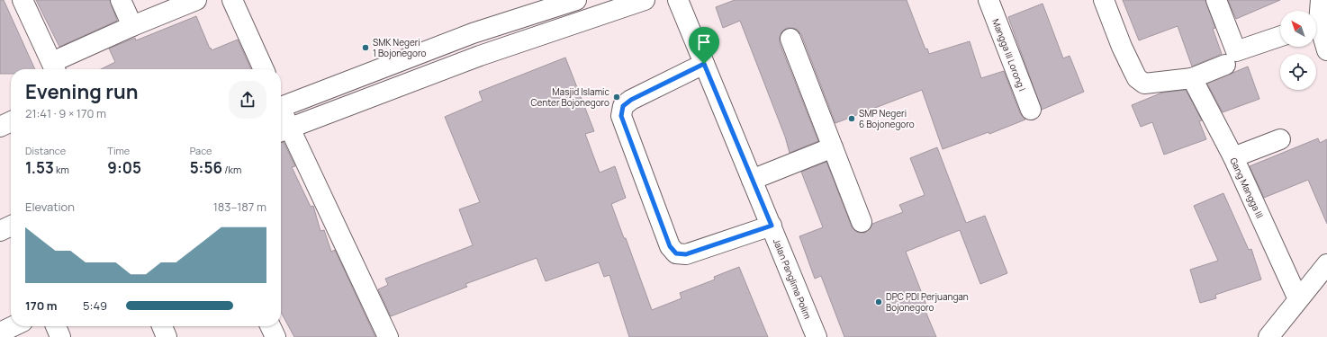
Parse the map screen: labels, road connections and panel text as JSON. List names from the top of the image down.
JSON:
{
  "streets": {
    "street": ["Mangga III Lorong I", "Gang Mangga III", "Jalan Panglima Polim"]
  },
  "places": [
    "SMK Negeri 1 Bojonegoro",
    "Masjid Islamic Center Bojonegoro",
    "SMP Negeri 6 Bojonegoro",
    "DPC PDI Perjuangan Bojonegoro"
  ],
  "north": "top left",
  "page": {
    "heading": ["Evening run", "21:41 · 9 × 170 m"],
    "stats": [
      ["Distance", "1.53 km"],
      ["Time", "9:05"],
      ["Pace", "5:56 /km"]
    ],
    "chart": ["Elevation", "183–187 m"],
    "list": [
      {
        "name": "170 m",
        "note": "5:49"
      }
    ]
  }
}
